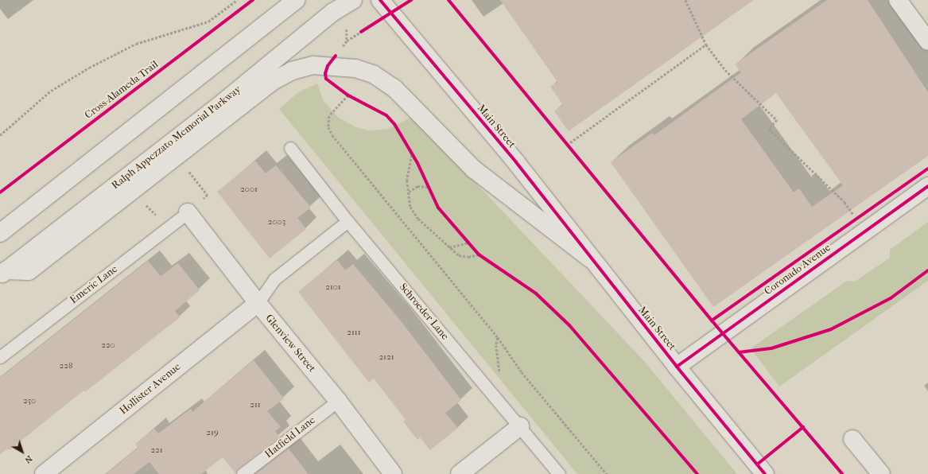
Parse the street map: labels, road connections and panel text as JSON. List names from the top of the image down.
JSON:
{
  "streets": {
    "street": [
      "Main Street",
      "Ralph Appezzato Memorial Parkway",
      "Coronado Avenue",
      "Glenview Street",
      "Hollister Avenue"
    ],
    "lane": ["Emeric Lane", "Schroeder Lane", "Hatfield Lane"],
    "cycle path": ["Cross-Alameda Trail"]
  },
  "crossings": [
    ["Main Street", "Coronado Avenue"],
    ["Emeric Lane", "Glenview Street"],
    ["Glenview Street", "Hollister Avenue"],
    ["Glenview Street", "Hatfield Lane"]
  ],
  "house_numbers": [
    "2001",
    "2003",
    "2101",
    "2111",
    "220",
    "2121",
    "228",
    "230",
    "211",
    "219",
    "221"
  ],
  "north": "bottom right"
}
